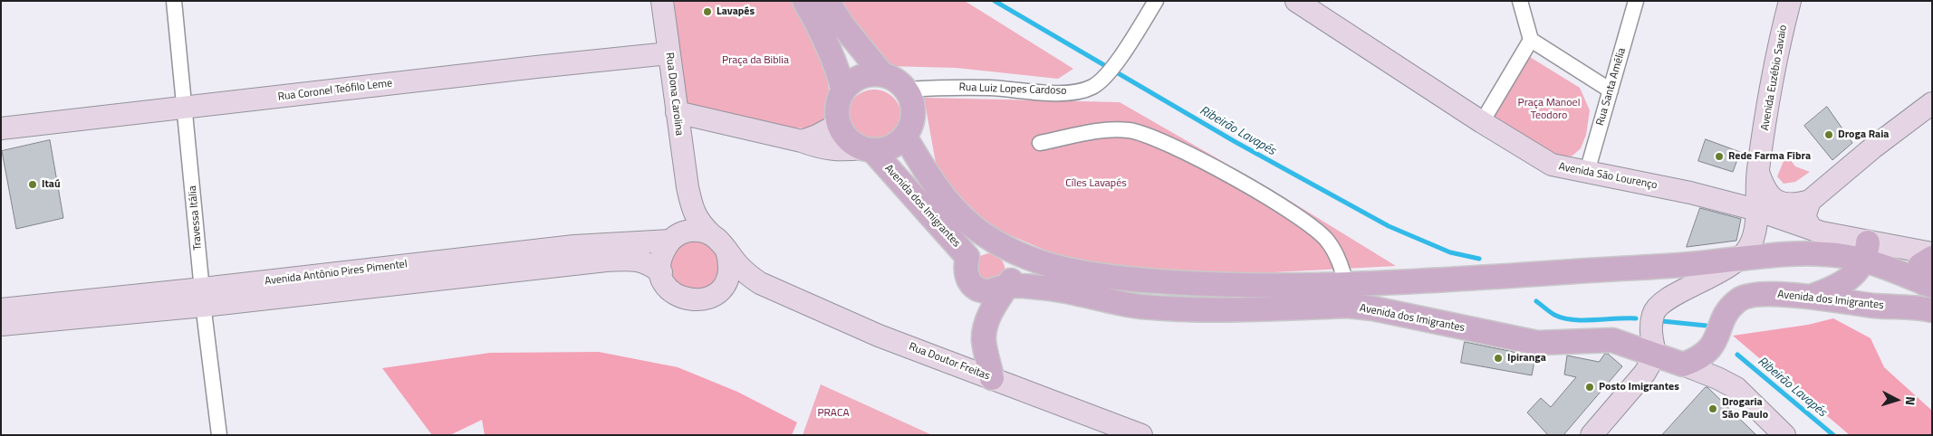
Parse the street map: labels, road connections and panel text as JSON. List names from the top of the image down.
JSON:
{
  "streets": {
    "main road": ["Avenida dos Imigrantes"],
    "street": [
      "Avenida Euzébio Savaio",
      "Rua Santa Amélia",
      "Rua Luiz Lopes Cardoso",
      "Rua Coronel Teófilo Leme",
      "Rua Dona Carolina",
      "Avenida São Lourenço",
      "Travessa Itália",
      "Avenida Antônio Pires Pimentel",
      "Rua Doutor Freitas"
    ]
  },
  "crossings": [
    ["Avenida Euzébio Savaio", "Avenida São Lourenço"],
    ["Avenida Euzébio Savaio", "Avenida dos Imigrantes"],
    ["Rua Santa Amélia", "Avenida São Lourenço"],
    ["Rua Luiz Lopes Cardoso", "Avenida dos Imigrantes"],
    ["Rua Coronel Teófilo Leme", "Rua Dona Carolina"],
    ["Rua Coronel Teófilo Leme", "Travessa Itália"],
    ["Rua Dona Carolina", "Avenida Antônio Pires Pimentel"],
    ["Rua Dona Carolina", "Rua Doutor Freitas"],
    ["Avenida São Lourenço", "Avenida dos Imigrantes"],
    ["Travessa Itália", "Avenida Antônio Pires Pimentel"],
    ["Avenida Antônio Pires Pimentel", "Rua Doutor Freitas"]
  ],
  "water": ["Ribeirão Lavapés"],
  "parks": [
    "Praça da Biblia",
    "Praça Manoel Teodoro",
    "Cíles Lavapés",
    "PRACA"
  ],
  "places": [
    "Lavapés",
    "Droga Raia",
    "Rede Farma Fibra",
    "Itaú",
    "Ipiranga",
    "Posto Imigrantes",
    "Drogaria São Paulo"
  ],
  "north": "right"
}
